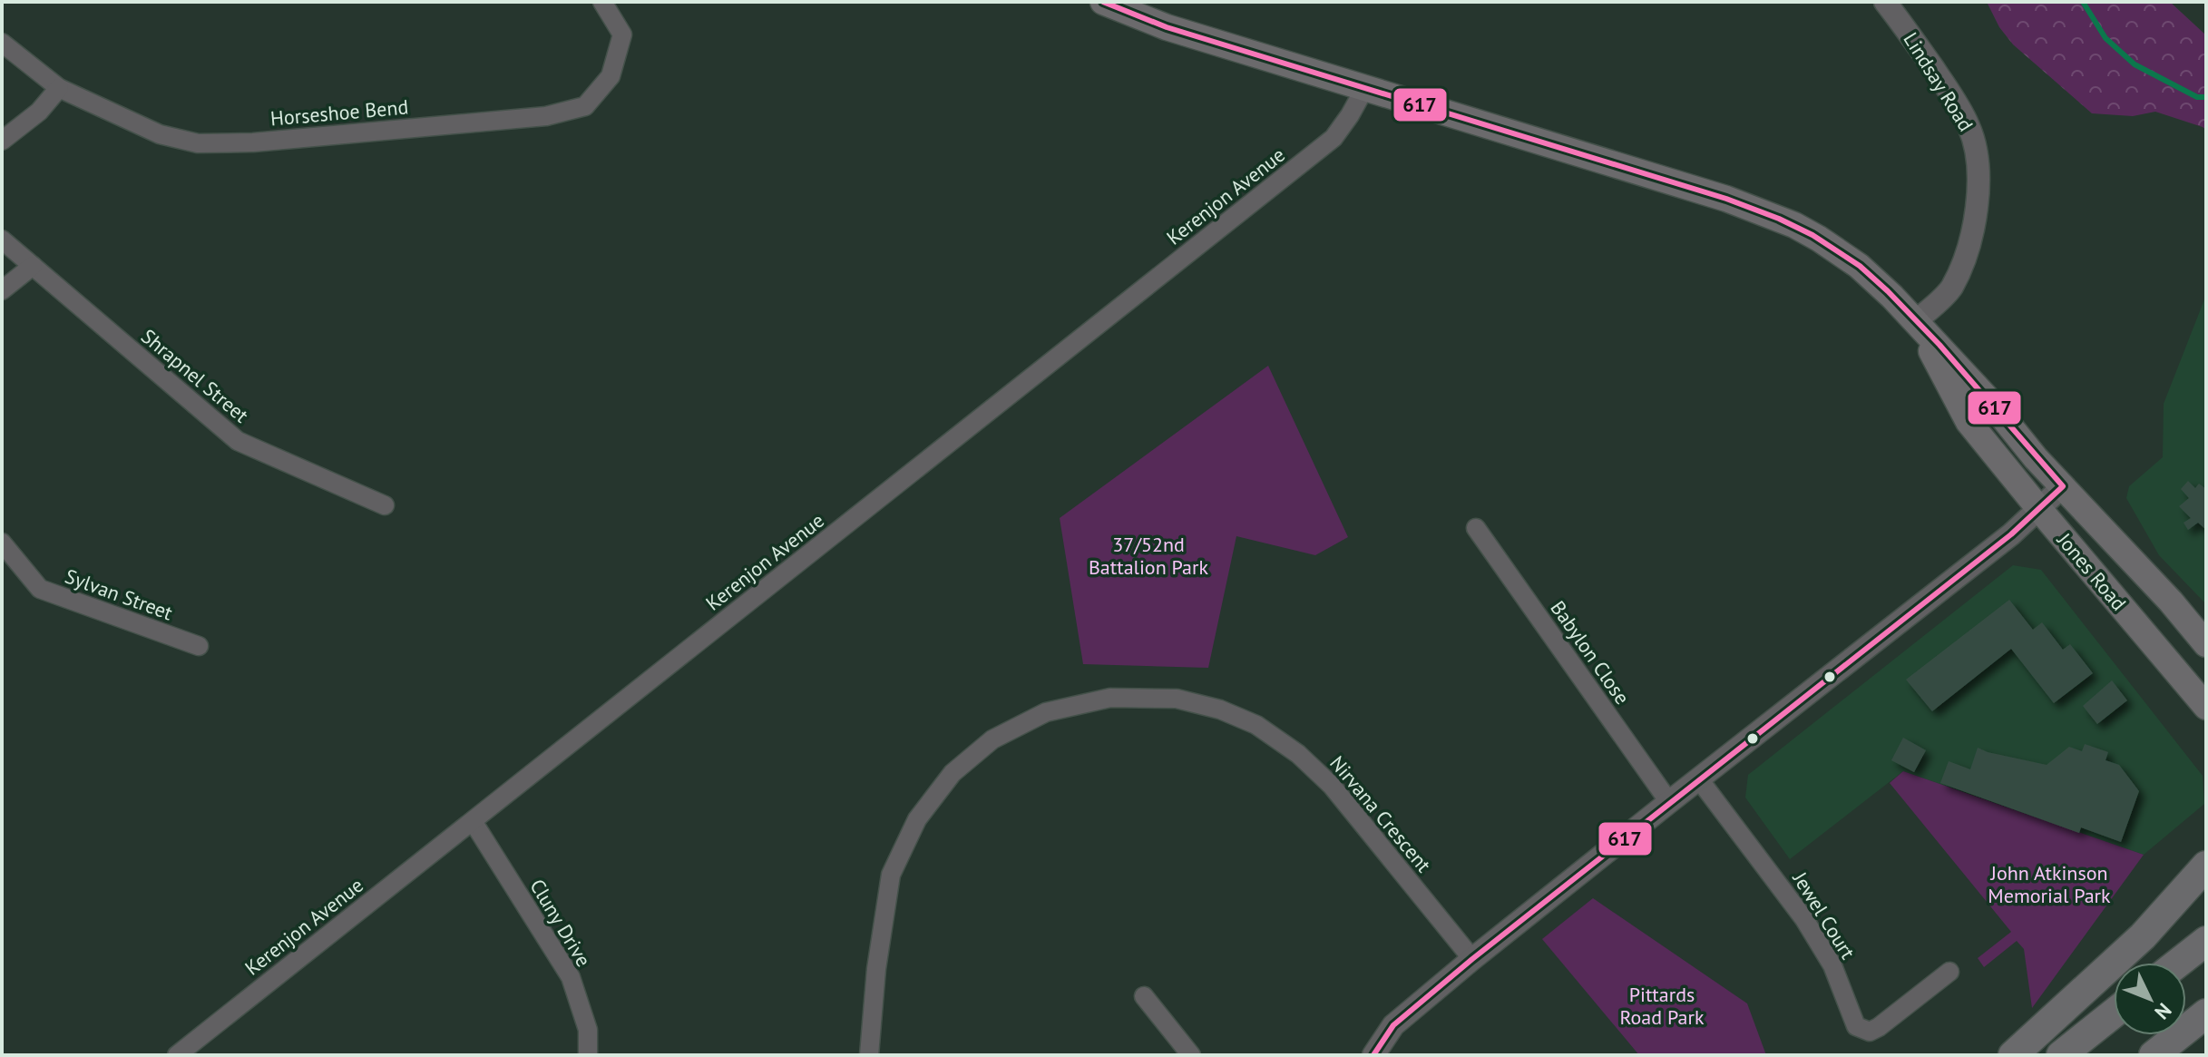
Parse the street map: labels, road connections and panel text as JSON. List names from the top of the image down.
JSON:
{
  "streets": {
    "main road": ["Jones Road"],
    "street": [
      "Lindsay Road",
      "Horseshoe Bend",
      "Kerenjon Avenue",
      "Shrapnel Street",
      "Sylvan Street",
      "Babylon Close",
      "Nirvana Crescent",
      "Jewel Court",
      "Cluny Drive"
    ]
  },
  "crossings": [
    ["Lindsay Road", "Jones Road"],
    ["Kerenjon Avenue", "Jones Road"],
    ["Kerenjon Avenue", "Cluny Drive"]
  ],
  "parks": ["37/52nd Battalion Park", "John Atkinson Memorial Park", "Pittards Road Park"],
  "lines": ["transit line 617"],
  "north": "bottom right"
}
